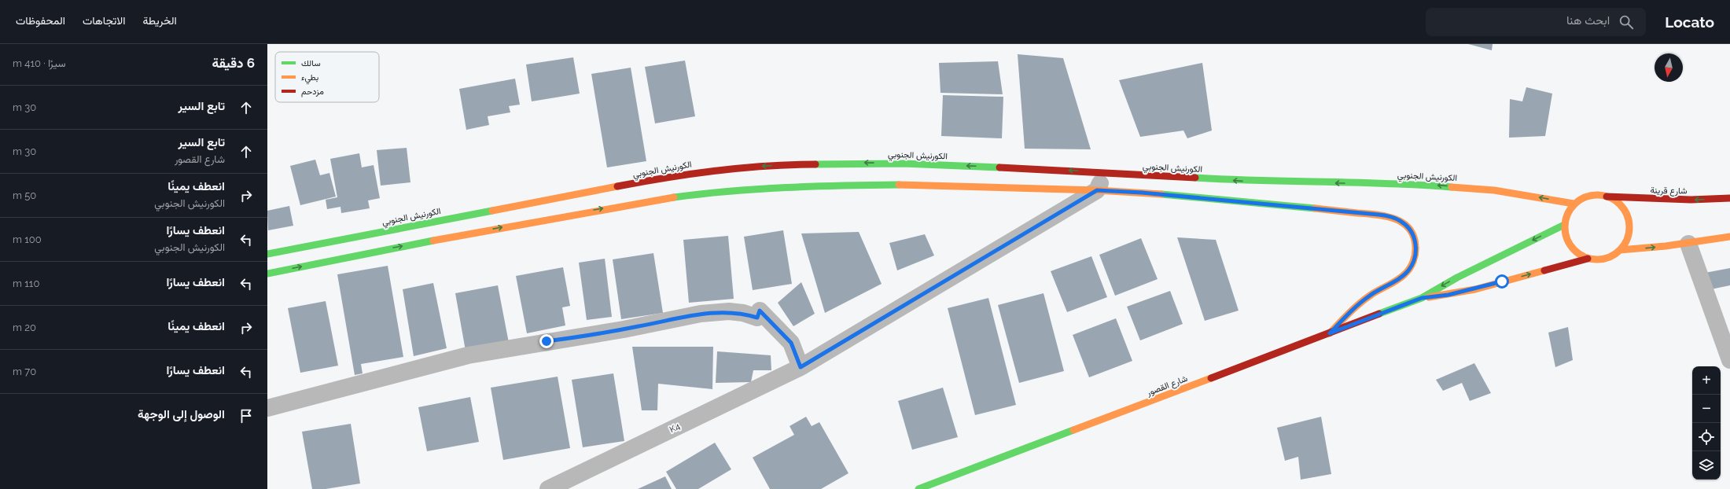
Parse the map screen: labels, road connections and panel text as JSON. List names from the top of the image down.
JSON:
{
  "streets": {
    "main road": ["الكورنيش الجنوبي", "شارع قرينة", "شارع القصور"],
    "street": ["K4"]
  },
  "crossings": [
    ["الكورنيش الجنوبي", "شارع قرينة"]
  ],
  "legend": ["سالك", "بطيء", "مزدحم"],
  "north": "bottom",
  "page": {
    "header": "Locato",
    "search": "ابحث هنا",
    "nav": ["الخريطة", "الاتجاهات", "المحفوظات"],
    "heading": ["6 دقيقة", "سيرًا · 410 m"],
    "list": [
      ["تابع السير", "30 m"],
      ["تابع السير", "شارع القصور", "30 m"],
      ["انعطف يمينًا", "الكورنيش الجنوبي", "50 m"],
      ["انعطف يسارًا", "الكورنيش الجنوبي", "100 m"],
      ["انعطف يسارًا", "110 m"],
      ["انعطف يمينًا", "20 m"],
      ["انعطف يسارًا", "70 m"],
      "الوصول إلى الوجهة"
    ],
    "map_buttons": ["+", "−"]
  }
}
